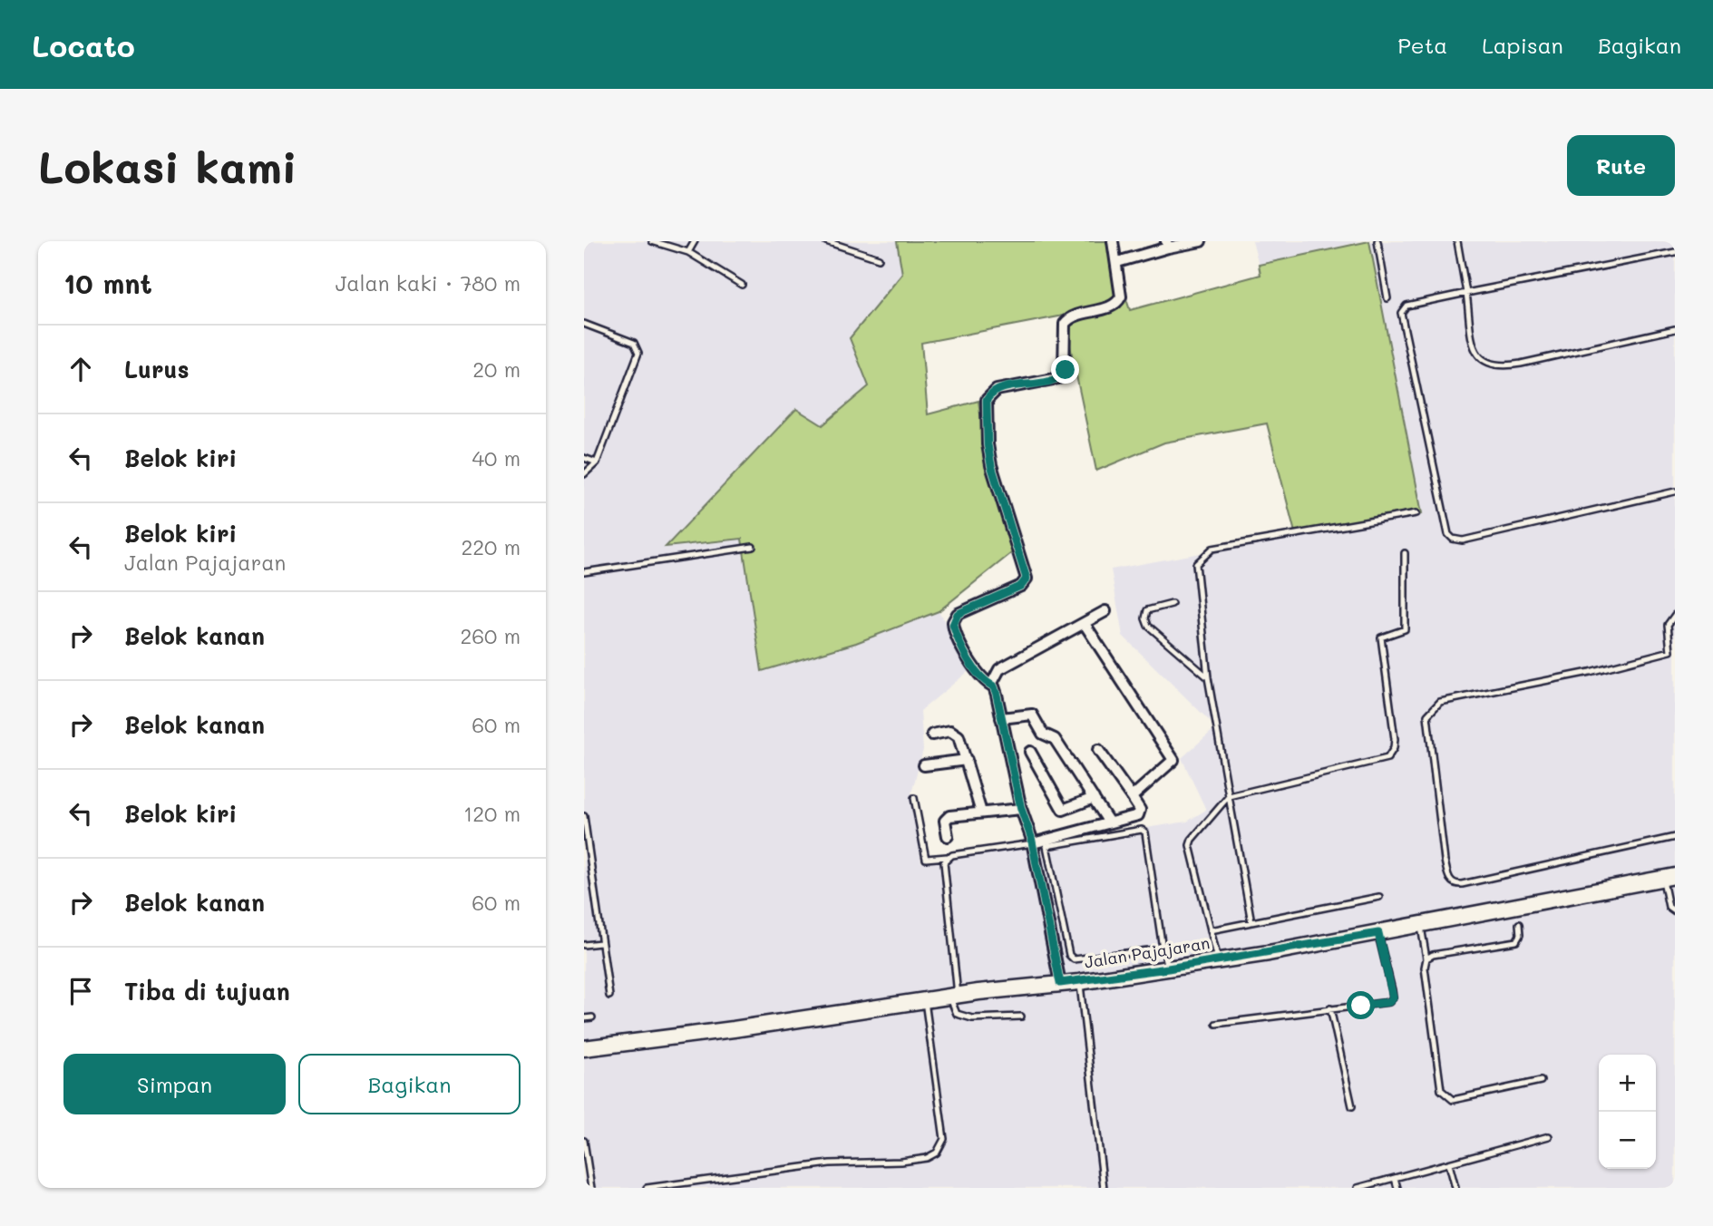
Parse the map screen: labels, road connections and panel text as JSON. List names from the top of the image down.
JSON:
{
  "streets": {
    "main road": ["Jalan Pajajaran"]
  },
  "page": {
    "header": "Locato",
    "nav": ["Peta", "Lapisan", "Bagikan"],
    "buttons": [
      "Rute",
      ["Simpan", "Bagikan"]
    ],
    "title": "Lokasi kami",
    "heading": ["10 mnt", "Jalan kaki · 780 m"],
    "list": [
      ["Lurus", "20 m"],
      ["Belok kiri", "40 m"],
      ["Belok kiri", "Jalan Pajajaran", "220 m"],
      ["Belok kanan", "260 m"],
      ["Belok kanan", "60 m"],
      ["Belok kiri", "120 m"],
      ["Belok kanan", "60 m"],
      "Tiba di tujuan"
    ],
    "map_buttons": ["+", "−"]
  }
}
